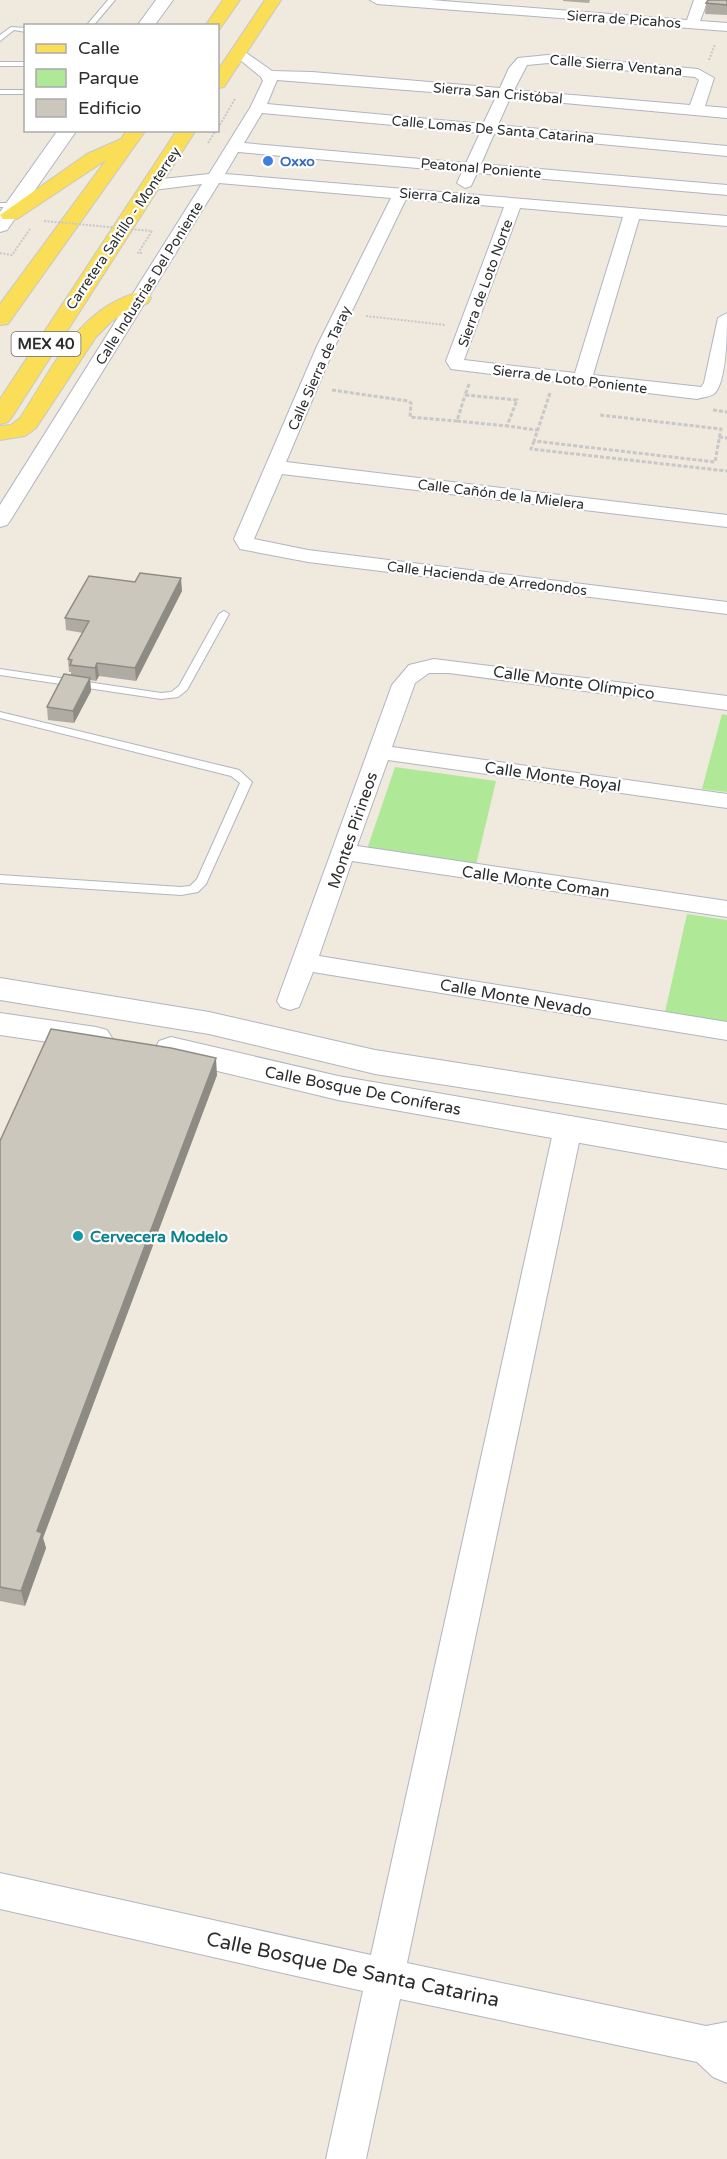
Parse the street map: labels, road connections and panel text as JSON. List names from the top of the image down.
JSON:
{
  "streets": {
    "main road": ["Carretera Saltillo - Monterrey", "MEX 40"],
    "street": [
      "Sierra de Picahos",
      "Calle Sierra Ventana",
      "Sierra San Cristóbal",
      "Calle Lomas De Santa Catarina",
      "Peatonal Poniente",
      "Sierra Caliza",
      "Calle Industrias Del Poniente",
      "Sierra de Loto Norte",
      "Calle Sierra de Taray",
      "Sierra de Loto Poniente",
      "Calle Cañón de la Mielera",
      "Calle Hacienda de Arredondos",
      "Calle Monte Olímpico",
      "Calle Monte Royal",
      "Montes Pirineos",
      "Calle Monte Coman",
      "Calle Monte Nevado",
      "Calle Bosque De Coníferas",
      "Calle Bosque De Santa Catarina"
    ]
  },
  "crossings": [
    ["Calle Sierra Ventana", "Sierra San Cristóbal"],
    ["Sierra San Cristóbal", "Calle Industrias Del Poniente"],
    ["Calle Lomas De Santa Catarina", "Calle Industrias Del Poniente"],
    ["Peatonal Poniente", "Calle Industrias Del Poniente"],
    ["Sierra Caliza", "Carretera Saltillo - Monterrey"],
    ["Sierra Caliza", "Calle Industrias Del Poniente"],
    ["Sierra Caliza", "Sierra de Loto Norte"],
    ["Sierra Caliza", "Calle Sierra de Taray"],
    ["Sierra de Loto Norte", "Sierra de Loto Poniente"],
    ["Calle Sierra de Taray", "Calle Cañón de la Mielera"],
    ["Calle Sierra de Taray", "Calle Hacienda de Arredondos"],
    ["Calle Monte Olímpico", "Montes Pirineos"],
    ["Calle Monte Royal", "Montes Pirineos"],
    ["Montes Pirineos", "Calle Monte Coman"],
    ["Montes Pirineos", "Calle Monte Nevado"]
  ],
  "places": ["Oxxo", "Cervecera Modelo"],
  "legend": ["Calle", "Parque", "Edificio"]
}
